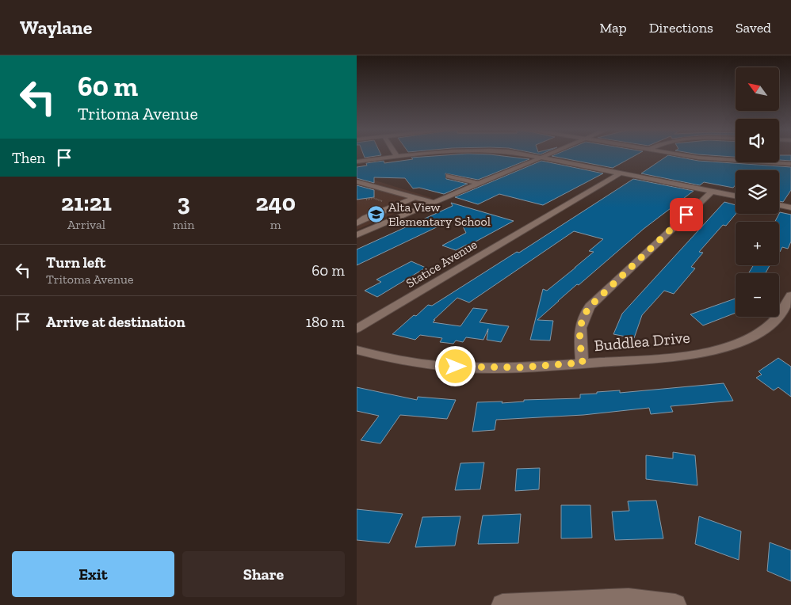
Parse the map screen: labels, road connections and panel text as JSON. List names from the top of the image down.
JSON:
{
  "streets": {
    "street": ["Statice Avenue", "Buddlea Drive"]
  },
  "places": {
    "school or university": ["Alta View Elementary School"]
  },
  "north": "top left",
  "page": {
    "header": "Waylane",
    "nav": ["Map", "Directions", "Saved"],
    "turn": ["60 m", "Tritoma Avenue"],
    "map_buttons": ["+", "−"],
    "then": "Then",
    "eta": [
      "21:21",
      "Arrival",
      "3",
      "min",
      "240",
      "m"
    ],
    "list": [
      {
        "name": "Turn left",
        "note": "Tritoma Avenue",
        "value": "60 m"
      },
      {
        "name": "Arrive at destination",
        "value": "180 m"
      }
    ],
    "buttons": ["Exit", "Share"]
  }
}
